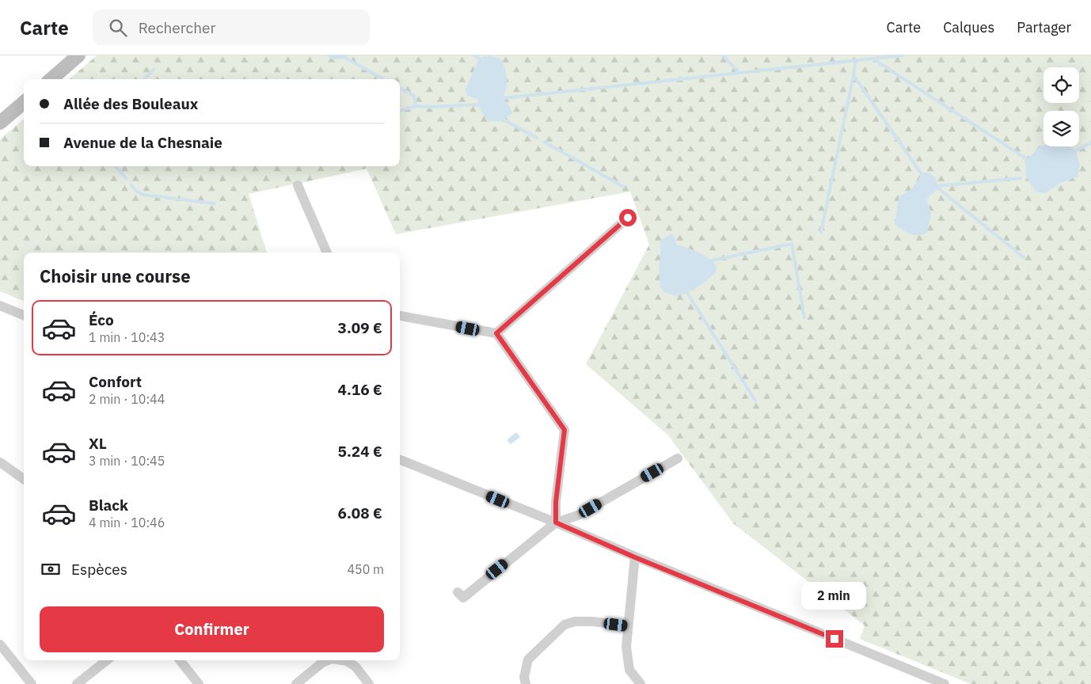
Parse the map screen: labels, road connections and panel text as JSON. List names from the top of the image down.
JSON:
{
  "page": {
    "header": "Carte",
    "search": "Rechercher",
    "nav": ["Carte", "Calques", "Partager"],
    "banner": ["Allée des Bouleaux", "Avenue de la Chesnaie"],
    "heading": "Choisir une course",
    "list": [
      {
        "name": "Éco",
        "note": "1 min · 10:43",
        "value": "3.09 €"
      },
      {
        "name": "Confort",
        "note": "2 min · 10:44",
        "value": "4.16 €"
      },
      {
        "name": "XL",
        "note": "3 min · 10:45",
        "value": "5.24 €"
      },
      {
        "name": "Black",
        "note": "4 min · 10:46",
        "value": "6.08 €"
      }
    ],
    "pay": ["Espèces", "450 m"],
    "bubble": "2 min",
    "buttons": "Confirmer"
  }
}
